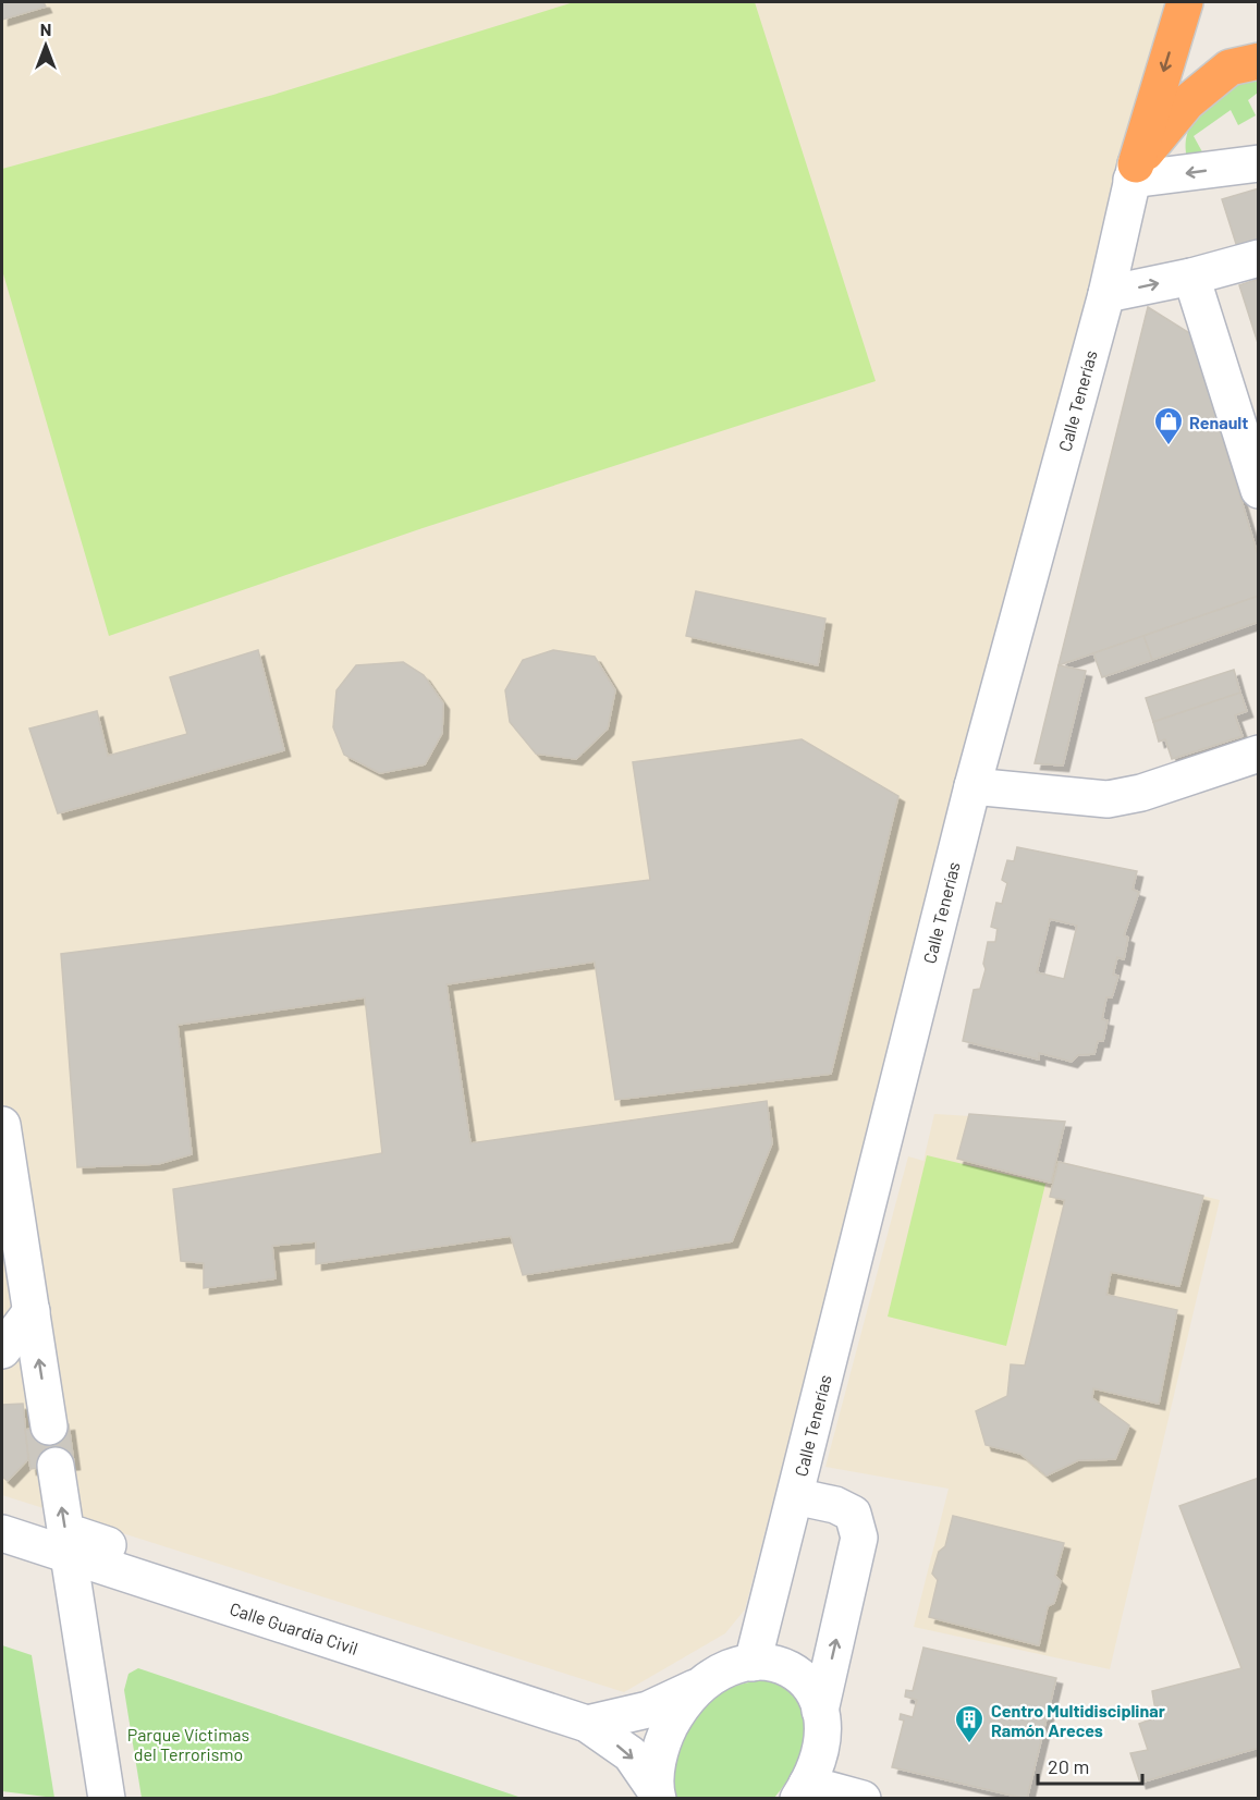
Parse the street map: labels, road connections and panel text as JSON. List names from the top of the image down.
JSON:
{
  "streets": {
    "street": ["Calle Tenerías", "Calle Guardia Civil"]
  },
  "parks": ["Parque Víctimas del Terrorismo"],
  "places": {
    "shop": ["Renault"],
    "building": ["Centro Multidisciplinar Ramón Areces"]
  },
  "scale_bar": "20 m",
  "north": "top"
}
